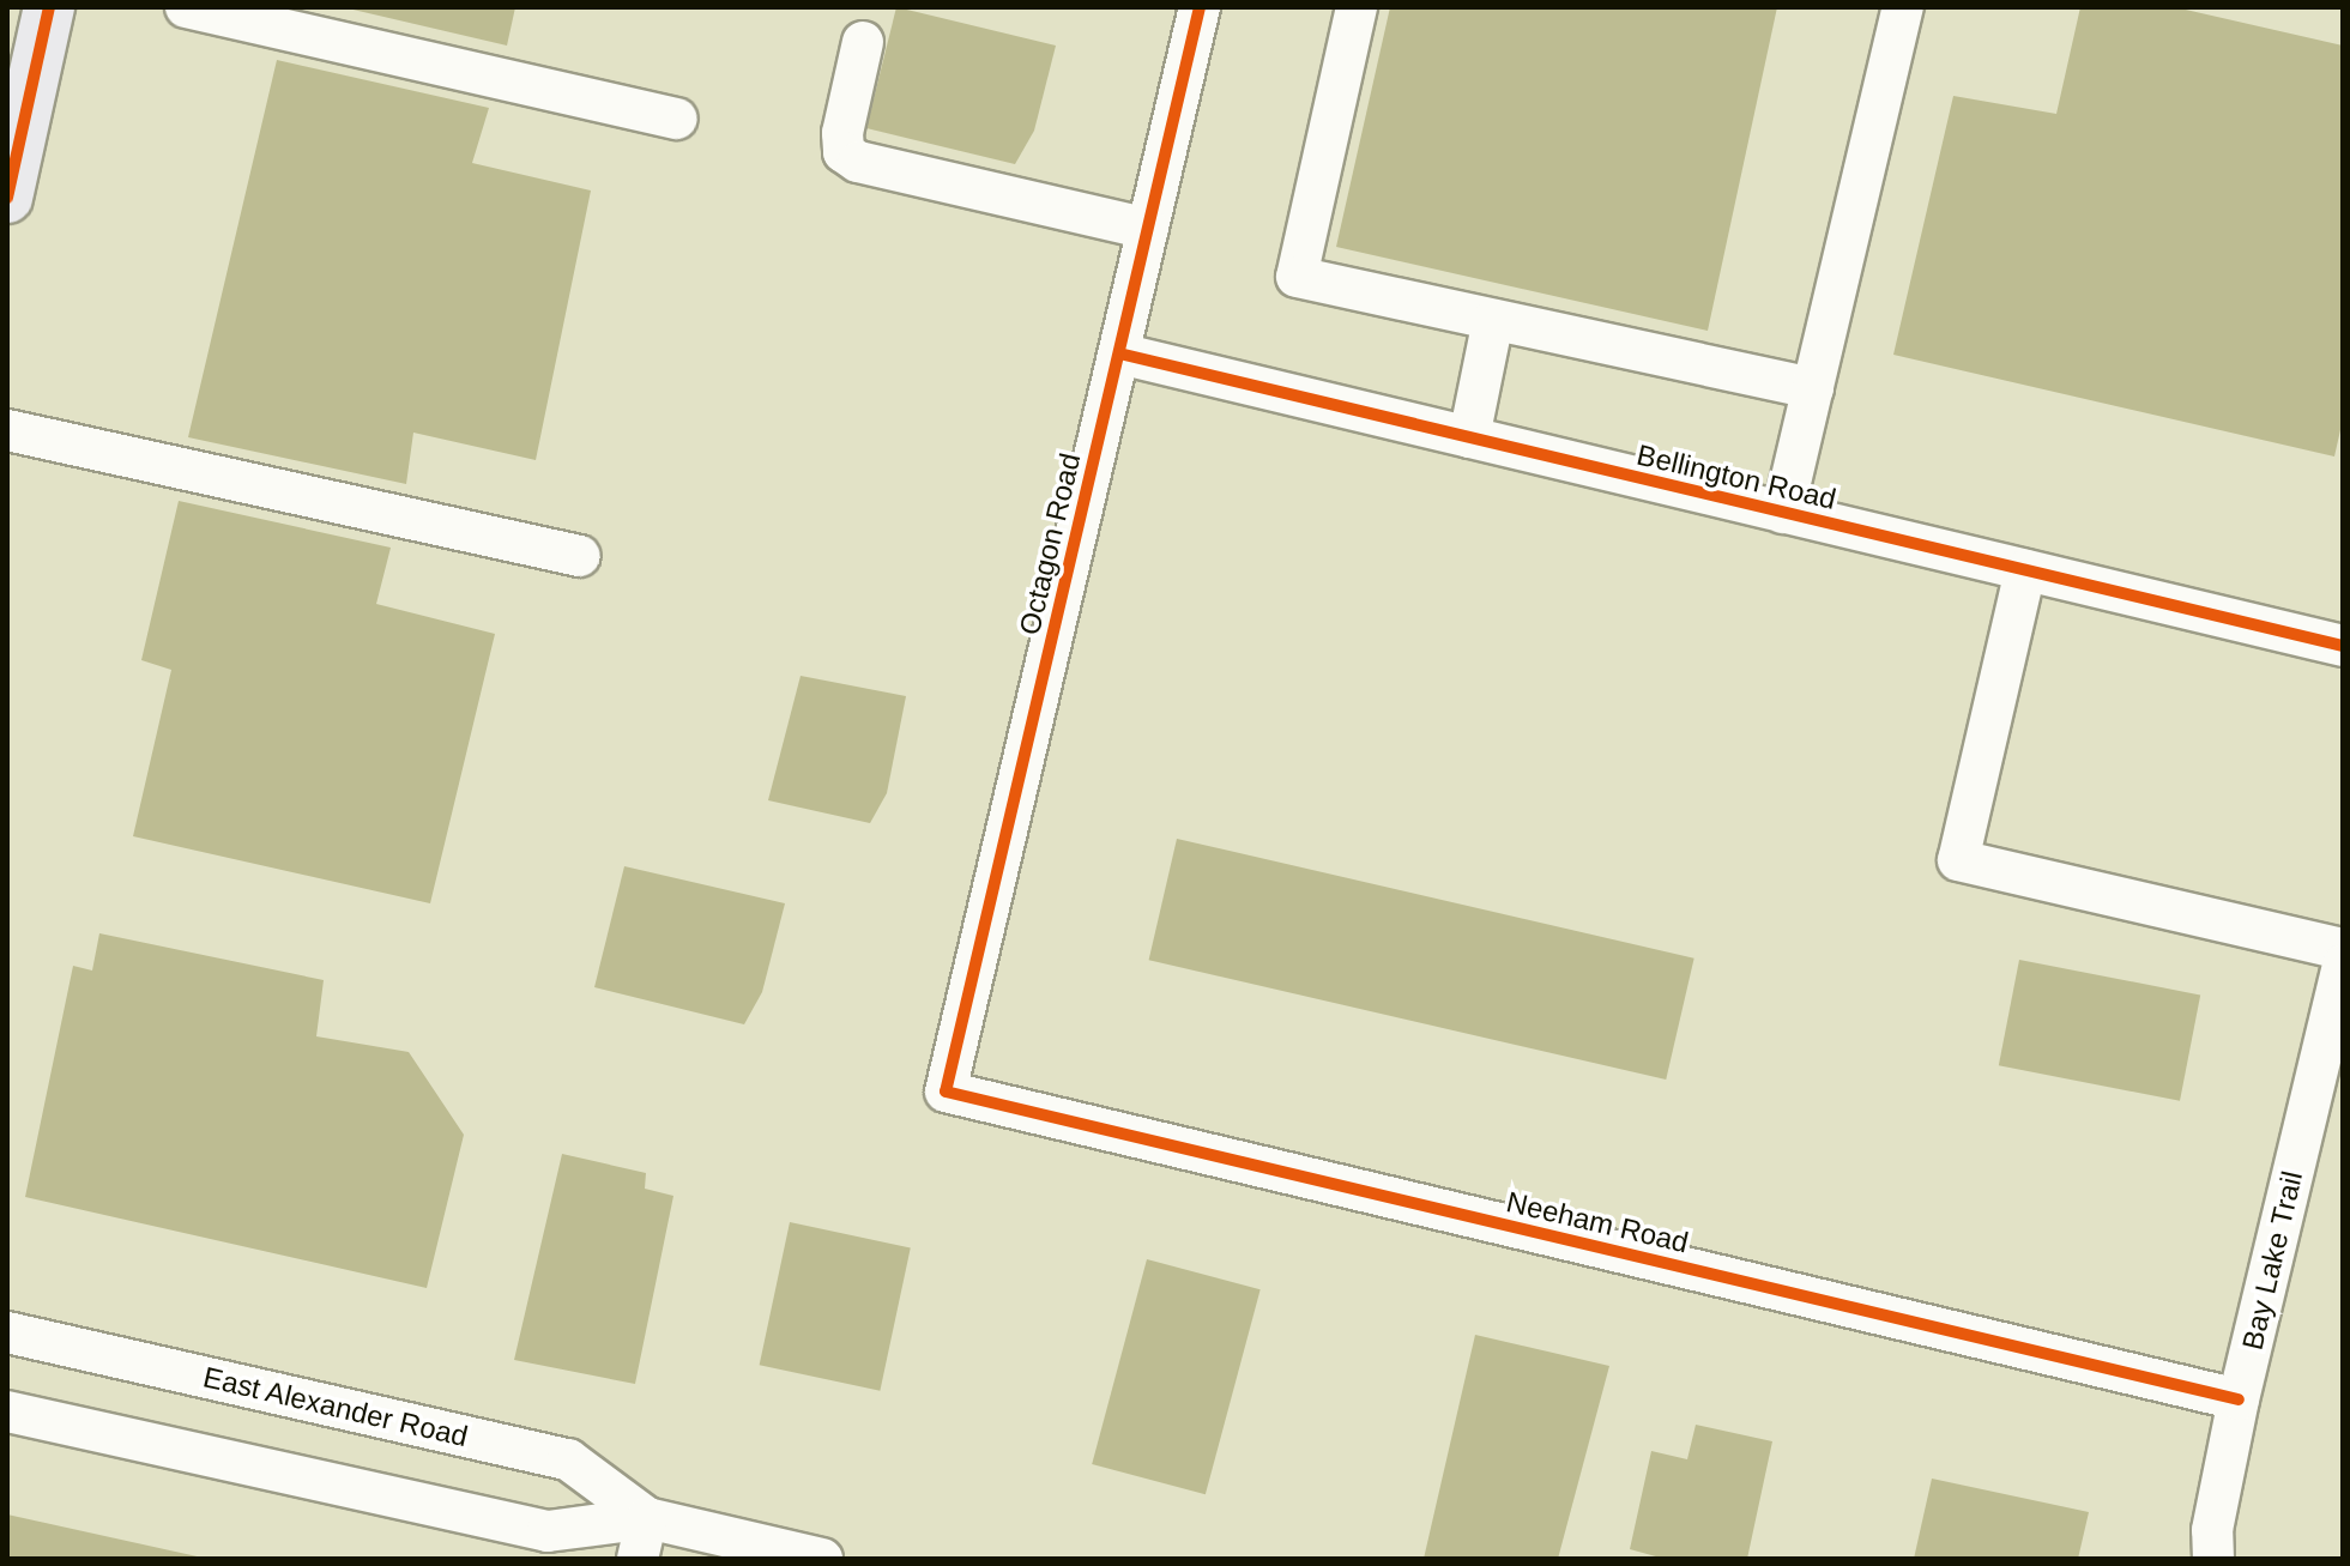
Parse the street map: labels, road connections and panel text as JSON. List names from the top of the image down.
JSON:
{
  "streets": {
    "street": [
      "Bellington Road",
      "Octagon Road",
      "Neeham Road",
      "Bay Lake Trail",
      "East Alexander Road"
    ]
  },
  "crossings": [
    ["Bellington Road", "Octagon Road"],
    ["Octagon Road", "Neeham Road"],
    ["Neeham Road", "Bay Lake Trail"]
  ]
}
